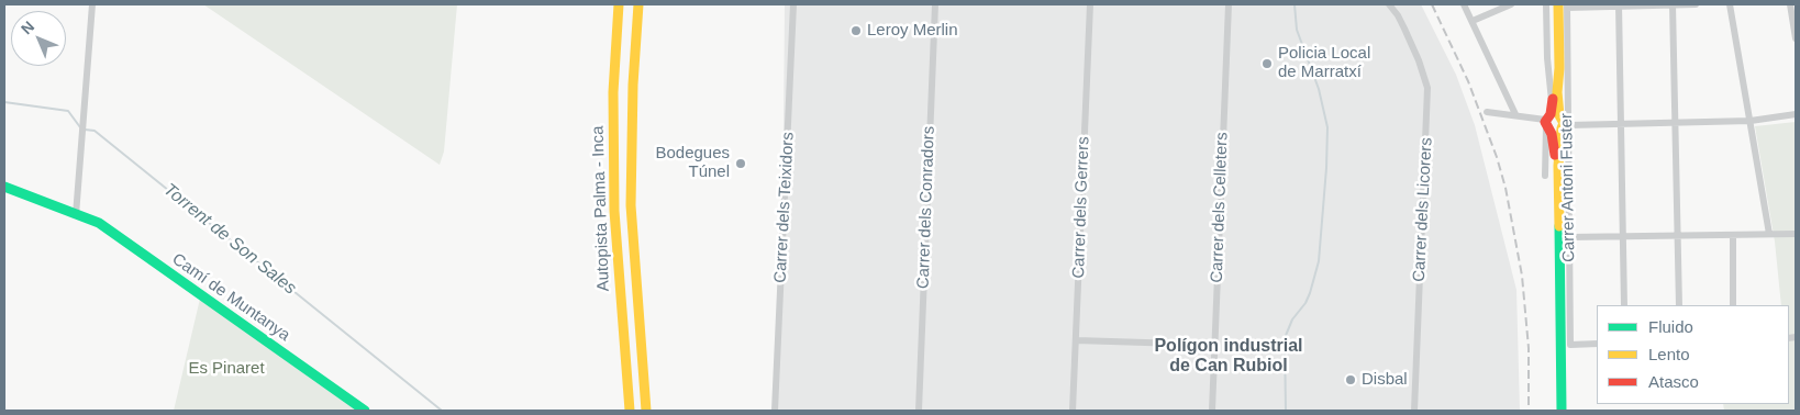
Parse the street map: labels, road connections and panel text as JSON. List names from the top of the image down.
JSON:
{
  "streets": {
    "main road": ["Autopista Palma - Inca", "Camí de Muntanya"],
    "street": [
      "Carrer Antoni Fuster",
      "Carrer dels Teixidors",
      "Carrer dels Conradors",
      "Carrer dels Gerrers",
      "Carrer dels Celleters",
      "Carrer dels Licorers"
    ]
  },
  "districts": ["Polígon industrial de Can Rubiol"],
  "water": ["Torrent de Son Sales"],
  "parks": ["Es Pinaret"],
  "places": [
    "Leroy Merlin",
    "Policia Local de Marratxí",
    "Bodegues Túnel",
    "Disbal"
  ],
  "legend": ["Fluido", "Lento", "Atasco"],
  "north": "top left"
}
